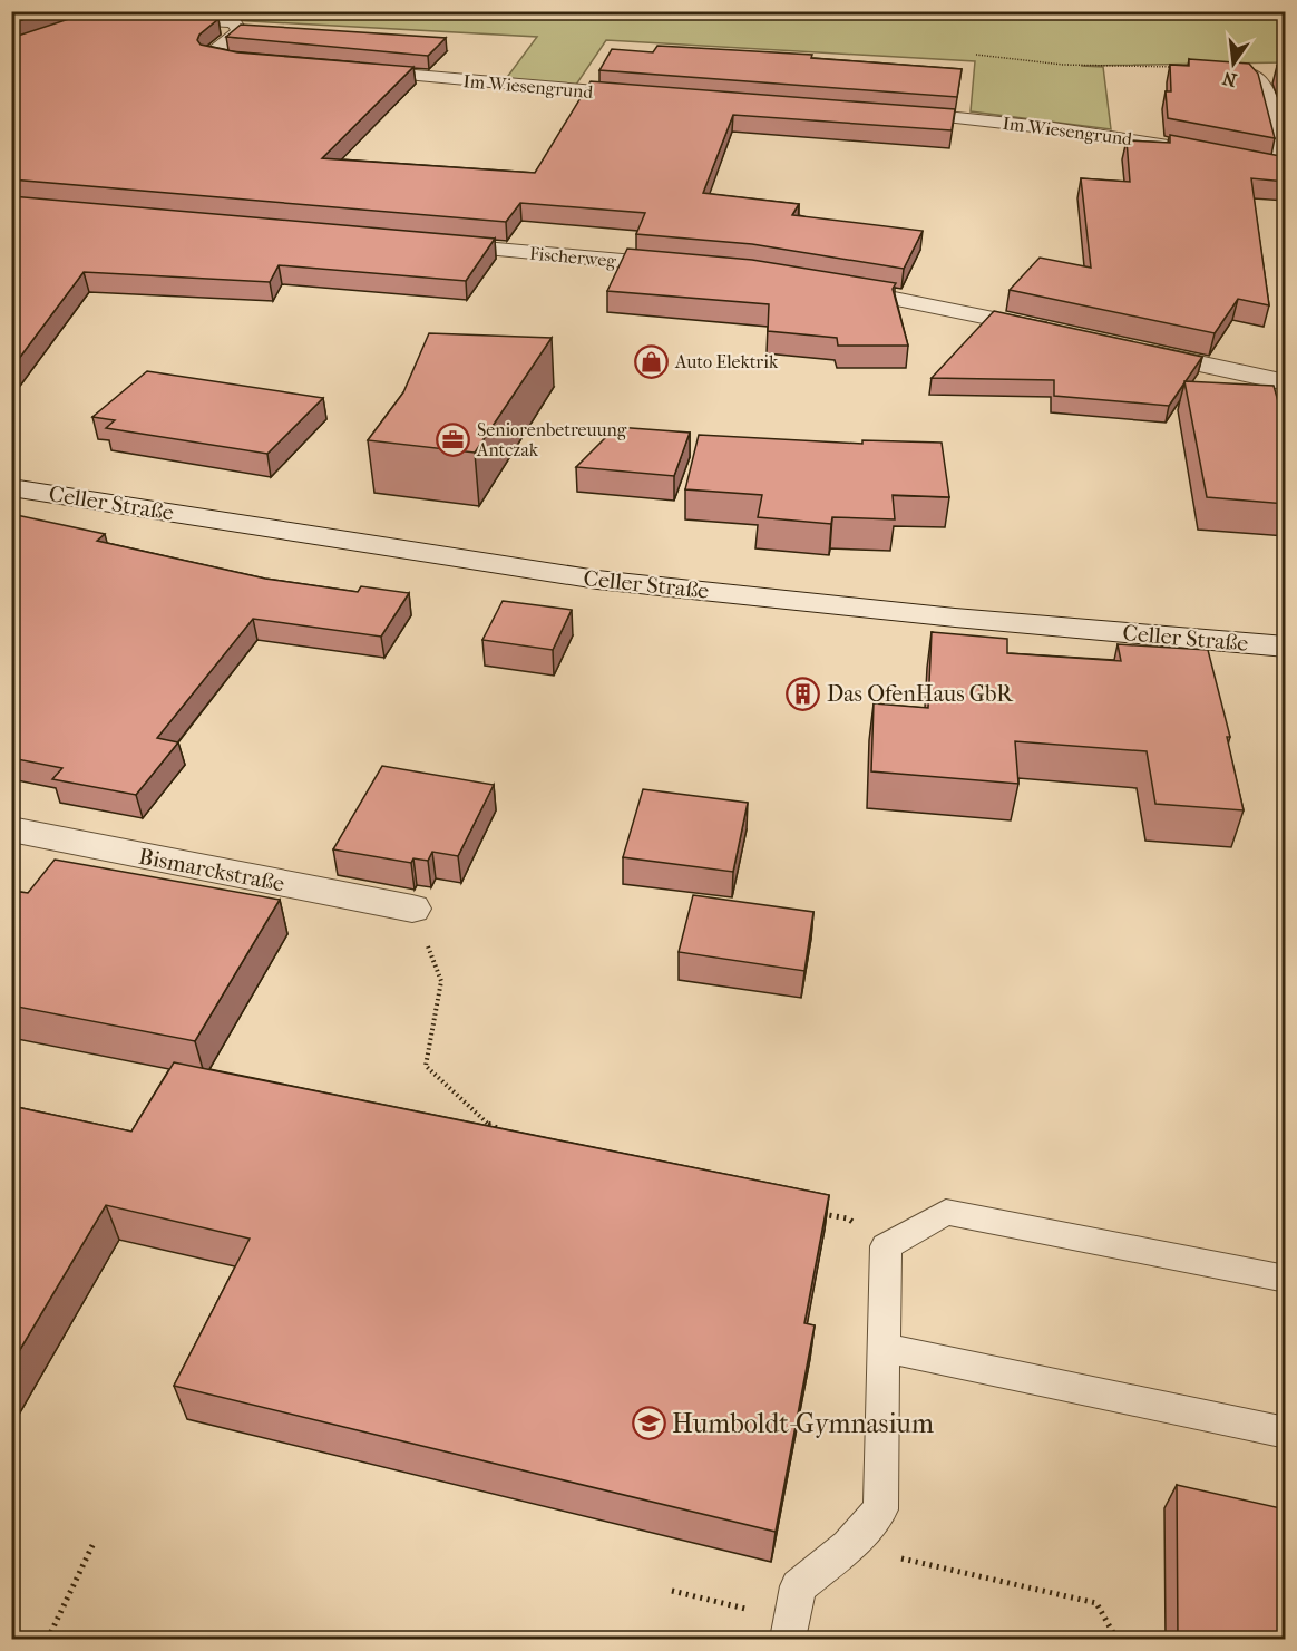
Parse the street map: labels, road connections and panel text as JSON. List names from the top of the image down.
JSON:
{
  "streets": {
    "street": [
      "Im Wiesengrund",
      "Fischerweg",
      "Celler Straße",
      "Bismarckstraße"
    ]
  },
  "places": {
    "shop": ["Auto Elektrik"],
    "office": ["Seniorenbetreuung Antczak"],
    "building": ["Das OfenHaus GbR"],
    "school or university": ["Humboldt-Gymnasium"]
  },
  "north": "bottom"
}
